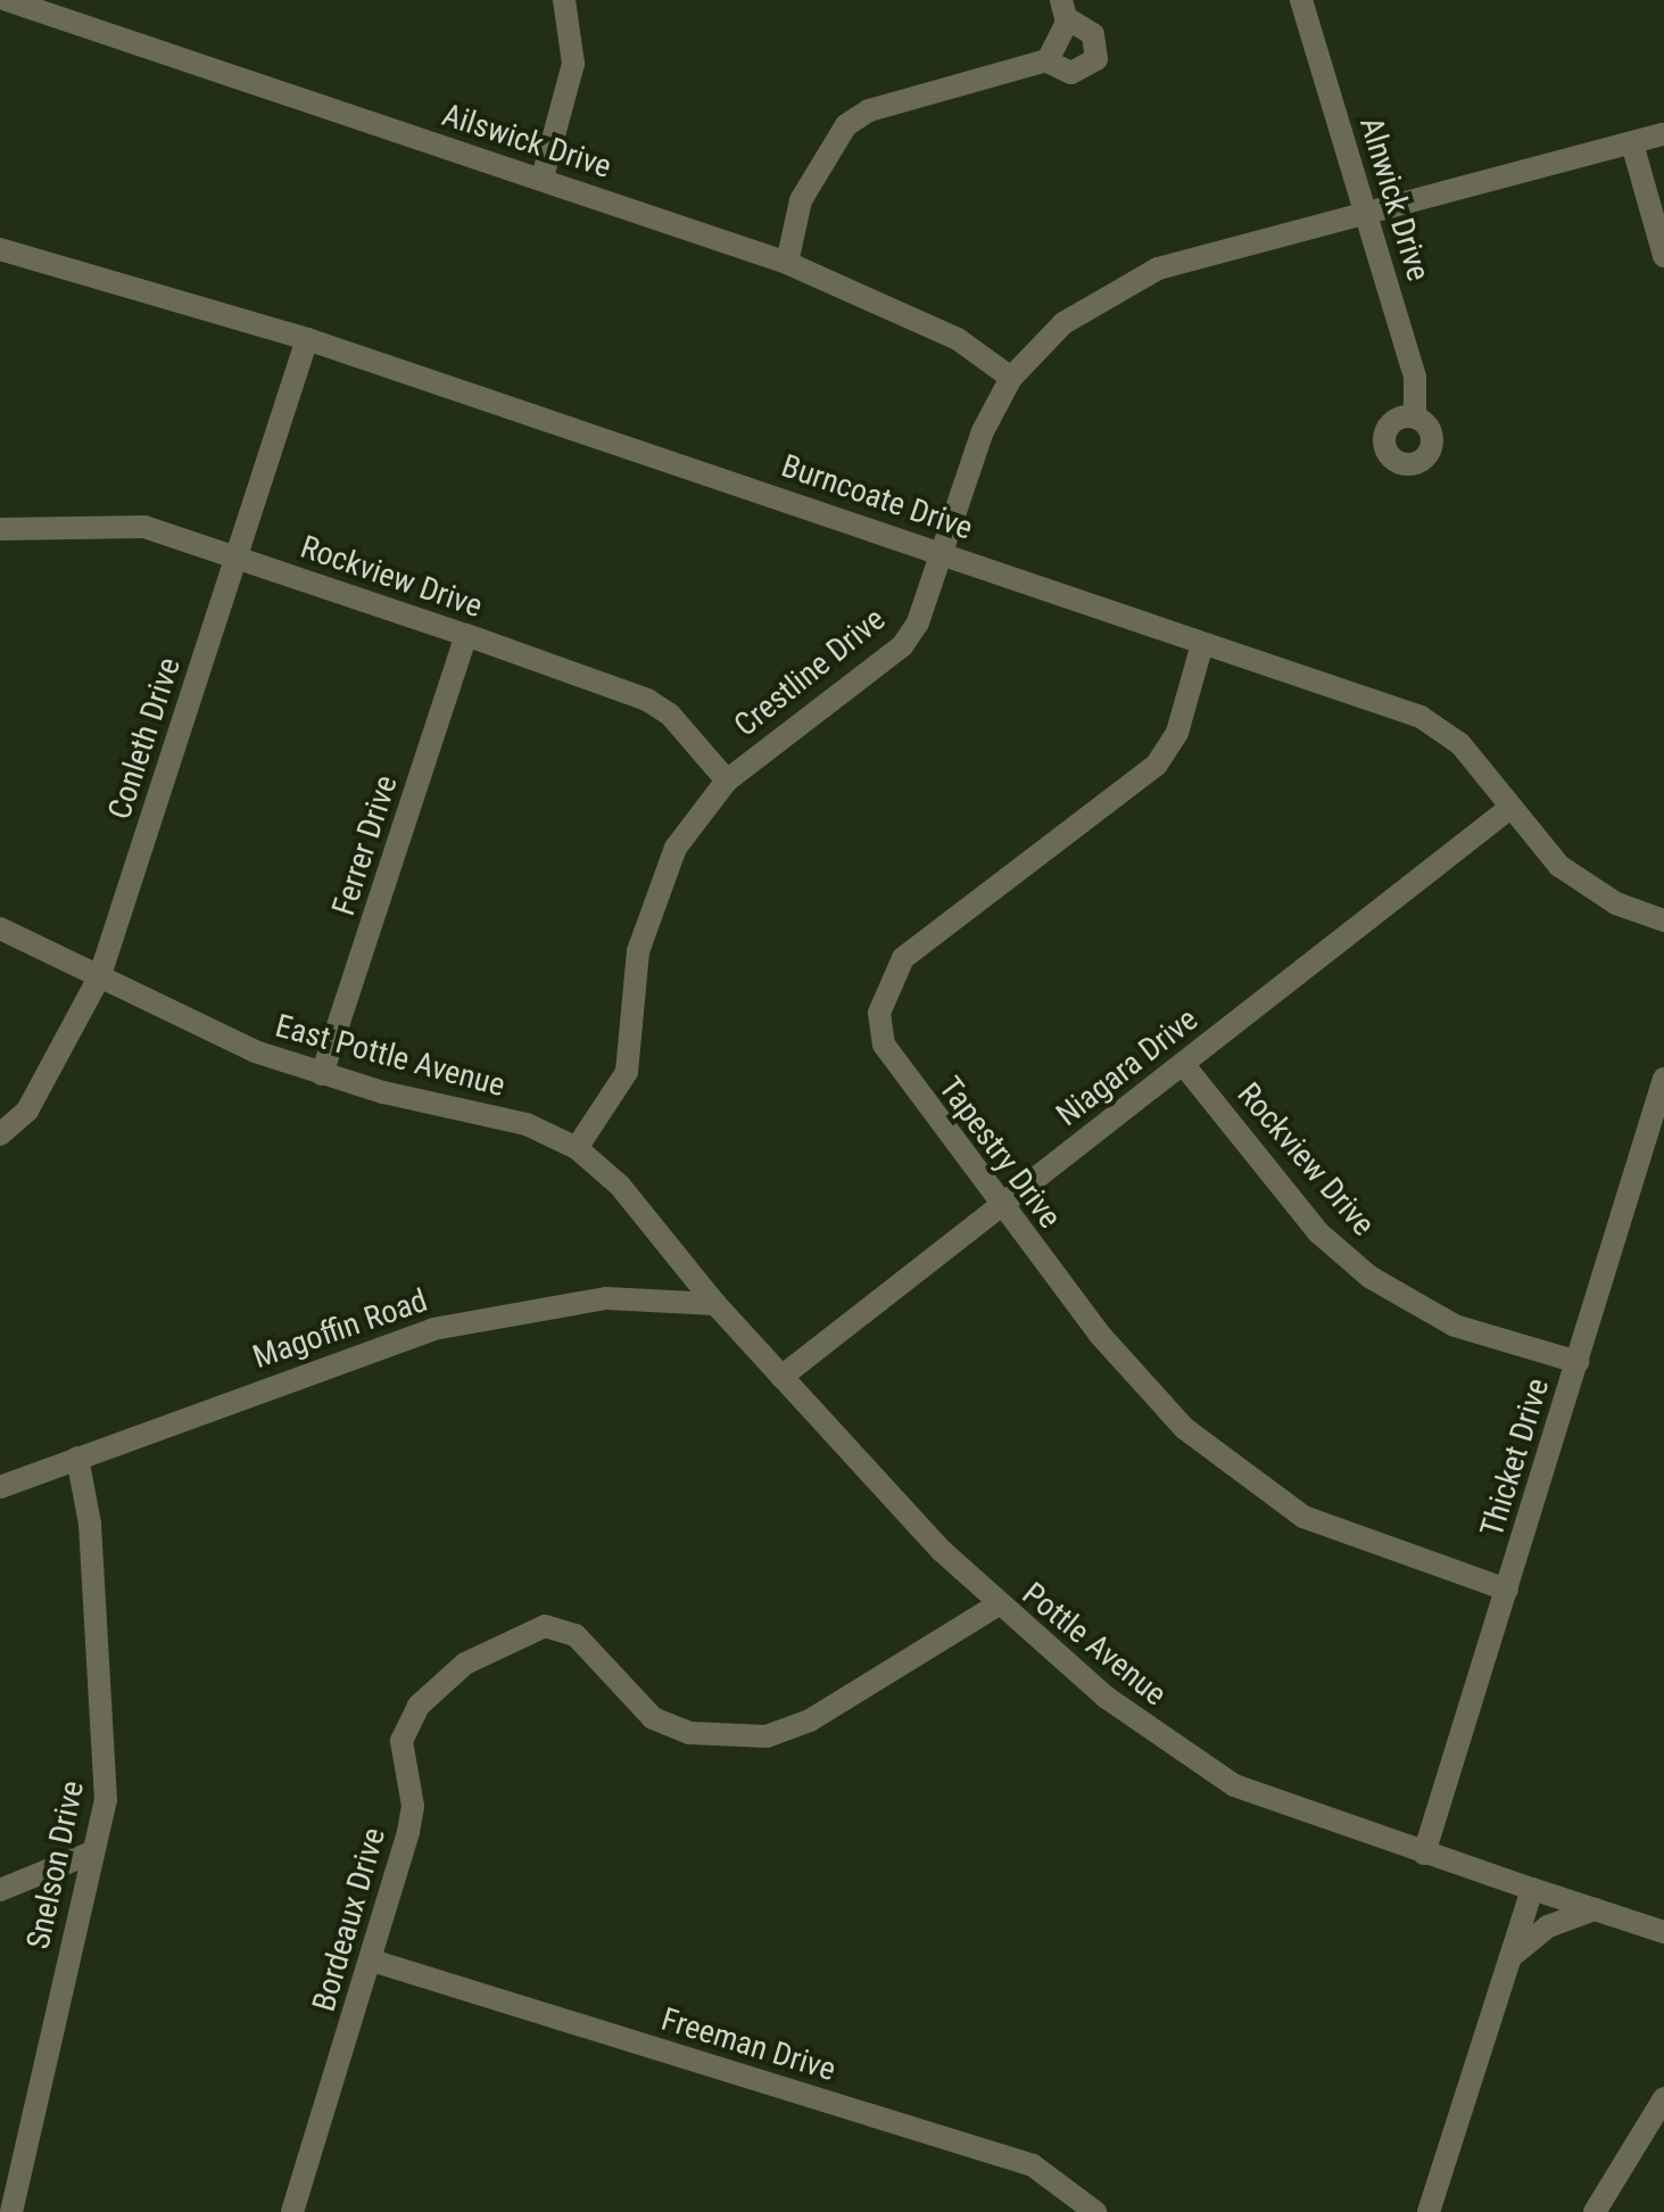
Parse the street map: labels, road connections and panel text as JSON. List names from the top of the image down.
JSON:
{
  "streets": {
    "street": [
      "Ailswick Drive",
      "Alnwick Drive",
      "Burncoate Drive",
      "Rockview Drive",
      "Crestline Drive",
      "Conleth Drive",
      "Ferrer Drive",
      "East Pottle Avenue",
      "Niagara Drive",
      "Tapestry Drive",
      "Magoffin Road",
      "Thicket Drive",
      "Pottle Avenue",
      "Snelson Drive",
      "Bordeaux Drive",
      "Freeman Drive"
    ]
  },
  "crossings": [
    ["Ailswick Drive", "Crestline Drive"],
    ["Alnwick Drive", "Crestline Drive"],
    ["Burncoate Drive", "Crestline Drive"],
    ["Burncoate Drive", "Conleth Drive"],
    ["Burncoate Drive", "Niagara Drive"],
    ["Burncoate Drive", "Tapestry Drive"],
    ["Rockview Drive", "Crestline Drive"],
    ["Rockview Drive", "Conleth Drive"],
    ["Rockview Drive", "Ferrer Drive"],
    ["Rockview Drive", "Niagara Drive"],
    ["Rockview Drive", "Thicket Drive"],
    ["Crestline Drive", "East Pottle Avenue"],
    ["Conleth Drive", "East Pottle Avenue"],
    ["Ferrer Drive", "East Pottle Avenue"],
    ["East Pottle Avenue", "Magoffin Road"],
    ["East Pottle Avenue", "Pottle Avenue"],
    ["Niagara Drive", "Tapestry Drive"],
    ["Niagara Drive", "Pottle Avenue"],
    ["Tapestry Drive", "Thicket Drive"],
    ["Magoffin Road", "Pottle Avenue"],
    ["Magoffin Road", "Snelson Drive"],
    ["Thicket Drive", "Pottle Avenue"],
    ["Pottle Avenue", "Bordeaux Drive"],
    ["Bordeaux Drive", "Freeman Drive"]
  ]
}
